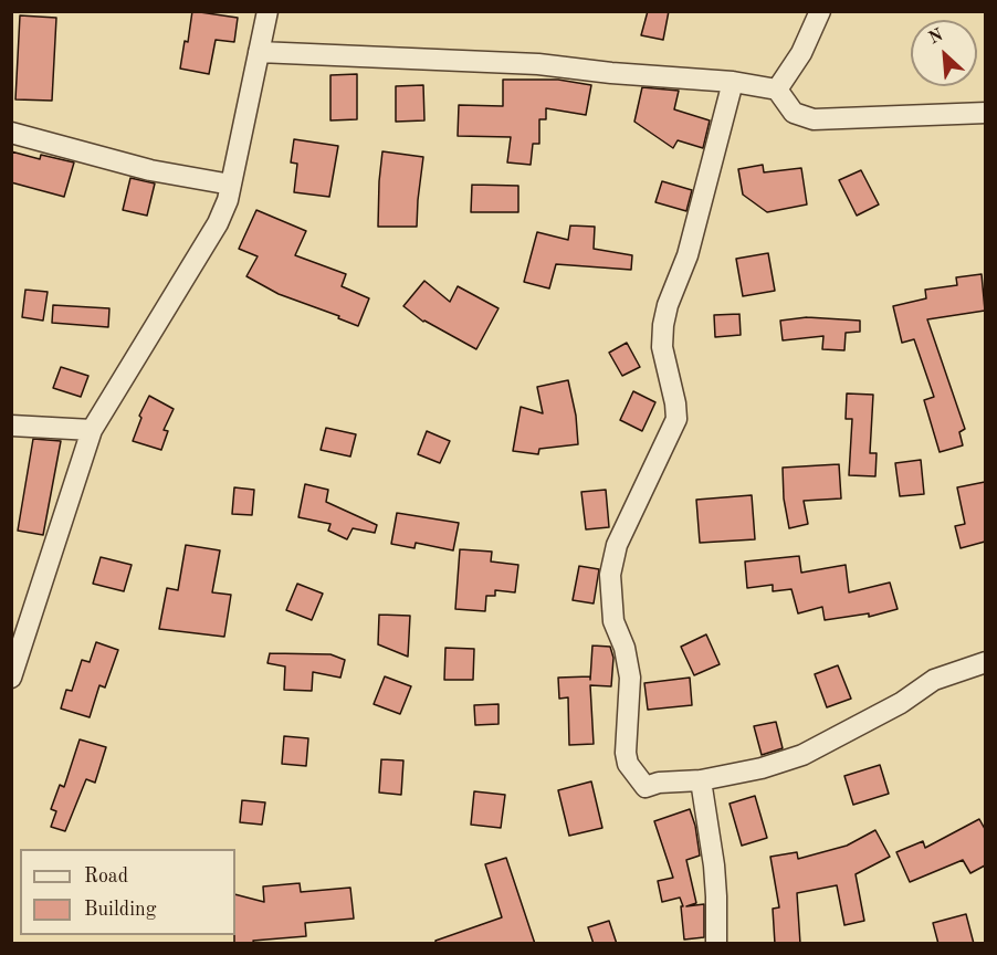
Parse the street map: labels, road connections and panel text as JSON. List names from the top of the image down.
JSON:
{
  "legend": ["Road", "Building"],
  "north": "top left"
}
